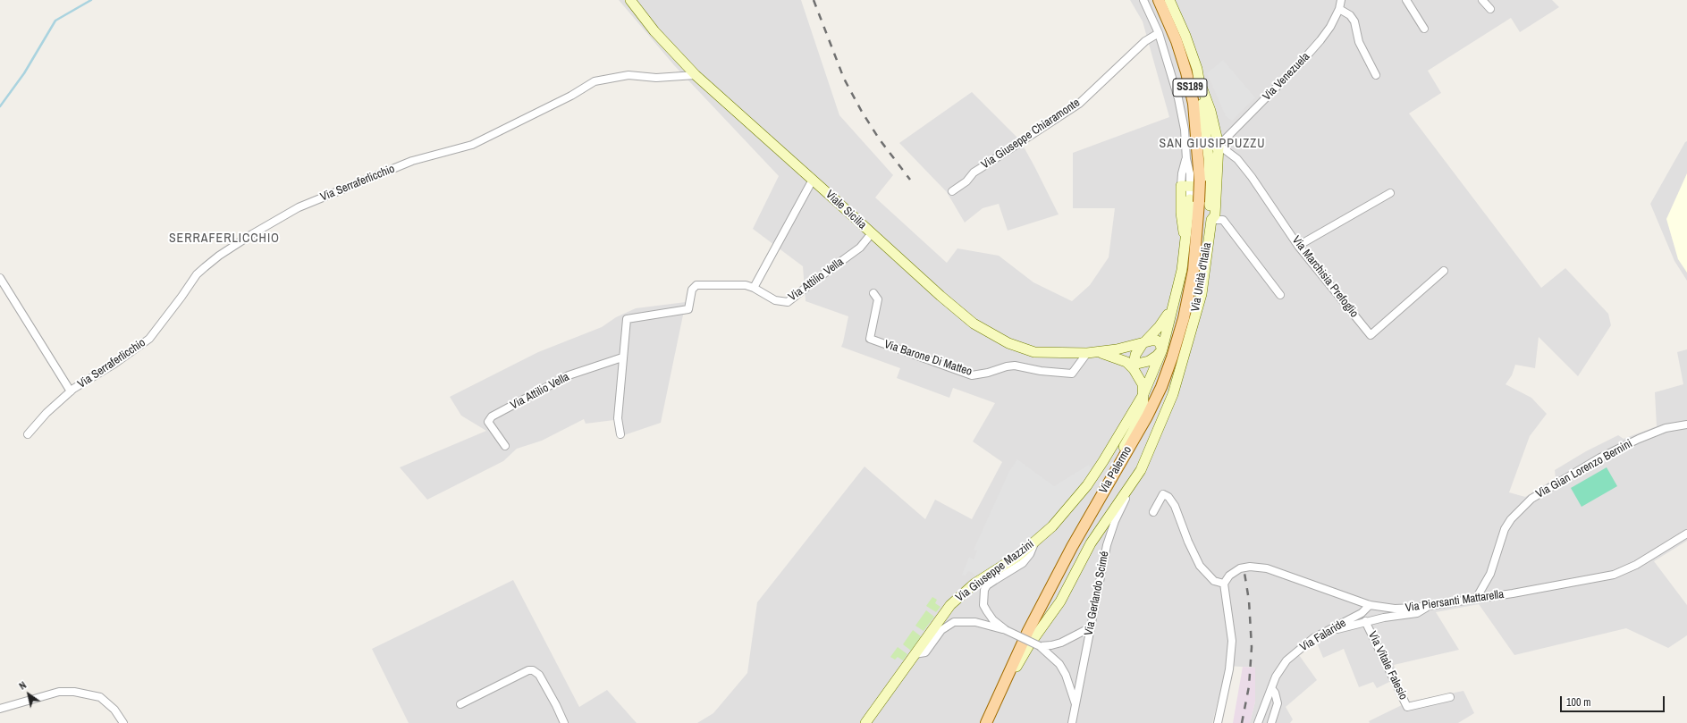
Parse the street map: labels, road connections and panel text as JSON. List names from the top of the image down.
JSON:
{
  "streets": {
    "main road": ["SS189", "Via Palermo"],
    "street": [
      "Via Venezuela",
      "Via Giuseppe Chiaramonte",
      "Via Serraferlicchio",
      "Viale Sicilia",
      "Via Unità d'Italia",
      "Via Marchisia Prefoglio",
      "Via Attilio Vella",
      "Via Barone Di Matteo",
      "Via Gian Lorenzo Bernini",
      "Via Giuseppe Mazzini",
      "Via Gerlando Scimé",
      "Via Piersanti Mattarella",
      "Via Falaride",
      "Via Vitale Falesio"
    ]
  },
  "crossings": [
    ["Via Venezuela", "Via Unità d'Italia"],
    ["Via Venezuela", "Via Marchisia Prefoglio"],
    ["SS189", "Via Palermo"],
    ["SS189", "Via Giuseppe Mazzini"],
    ["Via Giuseppe Chiaramonte", "Via Giuseppe Mazzini"],
    ["Via Serraferlicchio", "Viale Sicilia"],
    ["Viale Sicilia", "Via Attilio Vella"],
    ["Viale Sicilia", "Via Barone Di Matteo"],
    ["Via Unità d'Italia", "Via Marchisia Prefoglio"],
    ["Via Unità d'Italia", "Via Palermo"],
    ["Via Unità d'Italia", "Via Gerlando Scimé"],
    ["Via Gian Lorenzo Bernini", "Via Piersanti Mattarella"],
    ["Via Palermo", "Via Giuseppe Mazzini"],
    ["Via Piersanti Mattarella", "Via Falaride"],
    ["Via Falaride", "Via Vitale Falesio"]
  ],
  "districts": ["SAN GIUSIPPUZZU", "SERRAFERLICCHIO"],
  "scale_bar": "100 m",
  "north": "top left"
}
